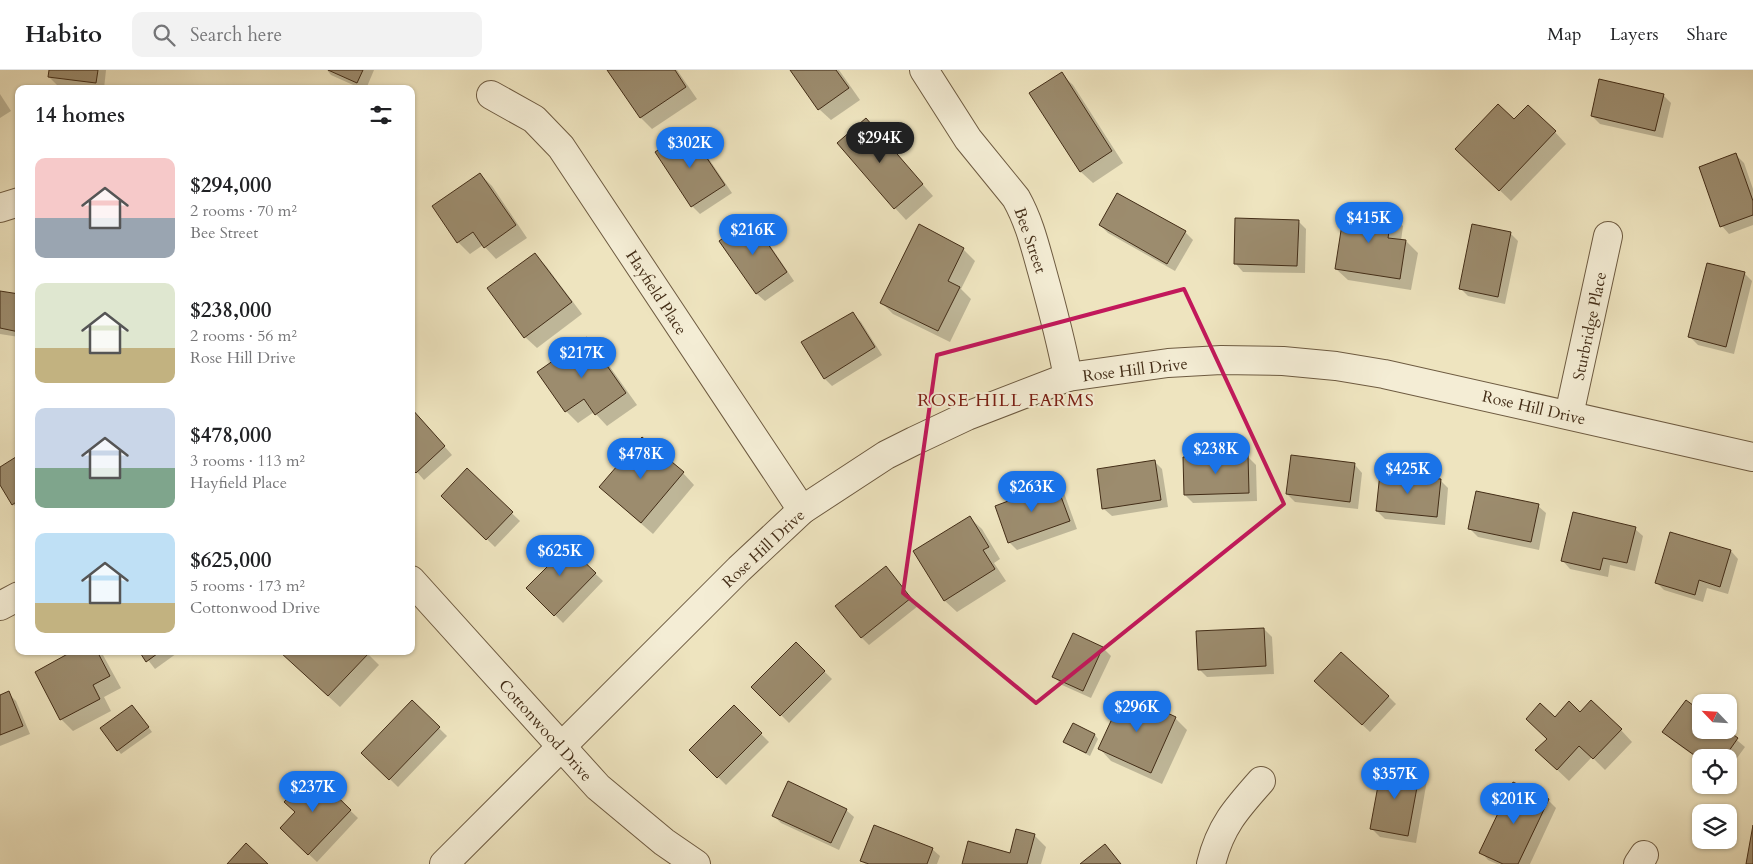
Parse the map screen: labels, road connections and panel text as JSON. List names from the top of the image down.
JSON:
{
  "streets": {
    "street": [
      "Bee Street",
      "Hayfield Place",
      "Sturbridge Place",
      "Rose Hill Drive",
      "Cottonwood Drive"
    ]
  },
  "crossings": [
    ["Bee Street", "Rose Hill Drive"],
    ["Hayfield Place", "Rose Hill Drive"],
    ["Sturbridge Place", "Rose Hill Drive"],
    ["Rose Hill Drive", "Cottonwood Drive"]
  ],
  "districts": ["ROSE HILL FARMS"],
  "north": "top left",
  "page": {
    "header": "Habito",
    "search": "Search here",
    "nav": ["Map", "Layers", "Share"],
    "heading": "14 homes",
    "price": [
      "$294K",
      "$302K",
      "$415K",
      "$216K",
      "$217K",
      "$238K",
      "$478K",
      "$425K",
      "$263K",
      "$625K",
      "$296K",
      "$357K",
      "$237K",
      "$201K"
    ],
    "list": [
      {
        "name": "$294,000",
        "note": "2 rooms · 70 m² · Bee Street"
      },
      {
        "name": "$238,000",
        "note": "2 rooms · 56 m² · Rose Hill Drive"
      },
      {
        "name": "$478,000",
        "note": "3 rooms · 113 m² · Hayfield Place"
      },
      {
        "name": "$625,000",
        "note": "5 rooms · 173 m² · Cottonwood Drive"
      }
    ]
  }
}
